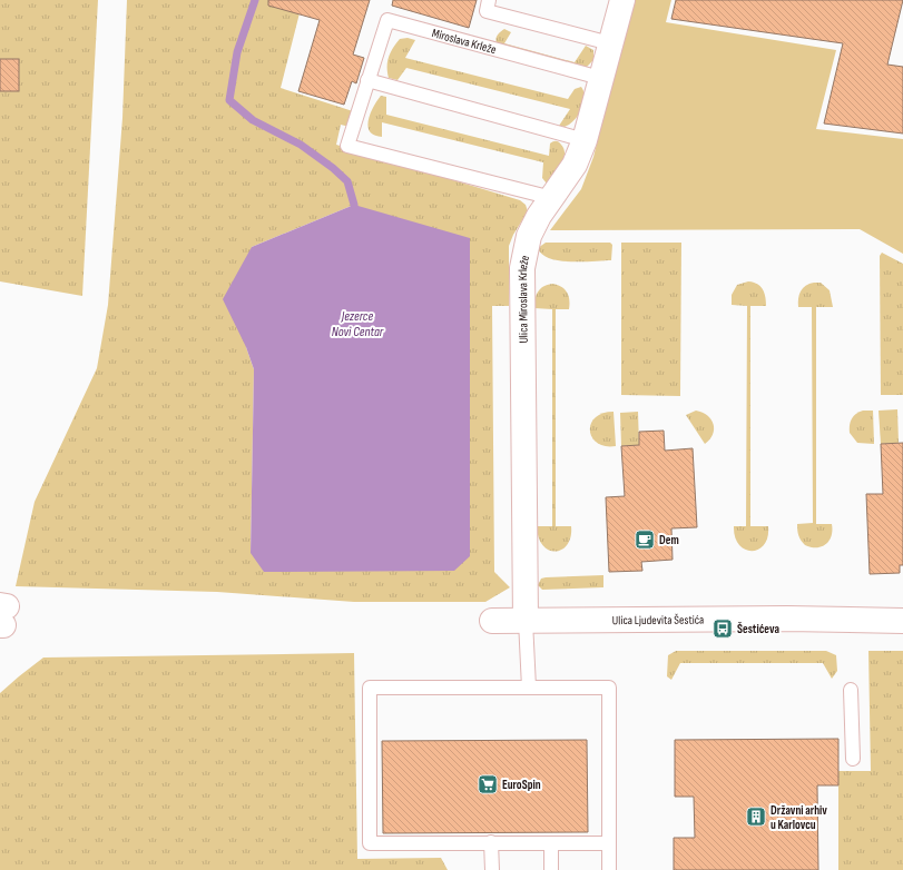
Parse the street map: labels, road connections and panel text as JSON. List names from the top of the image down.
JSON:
{
  "streets": {
    "street": ["Ulica Miroslava Krleže", "Ulica Ljudevita Šestića"],
    "lane": ["Miroslava Krleže"]
  },
  "crossings": [
    ["Miroslava Krleže", "Ulica Miroslava Krleže"],
    ["Ulica Miroslava Krleže", "Ulica Ljudevita Šestića"]
  ],
  "water": ["Jezerce Novi Centar"],
  "places": {
    "cafe": ["Dem"],
    "bus stop": ["Šestićeva"],
    "supermarket": ["EuroSpin"],
    "building": ["Državni arhiv u Karlovcu"]
  }
}
